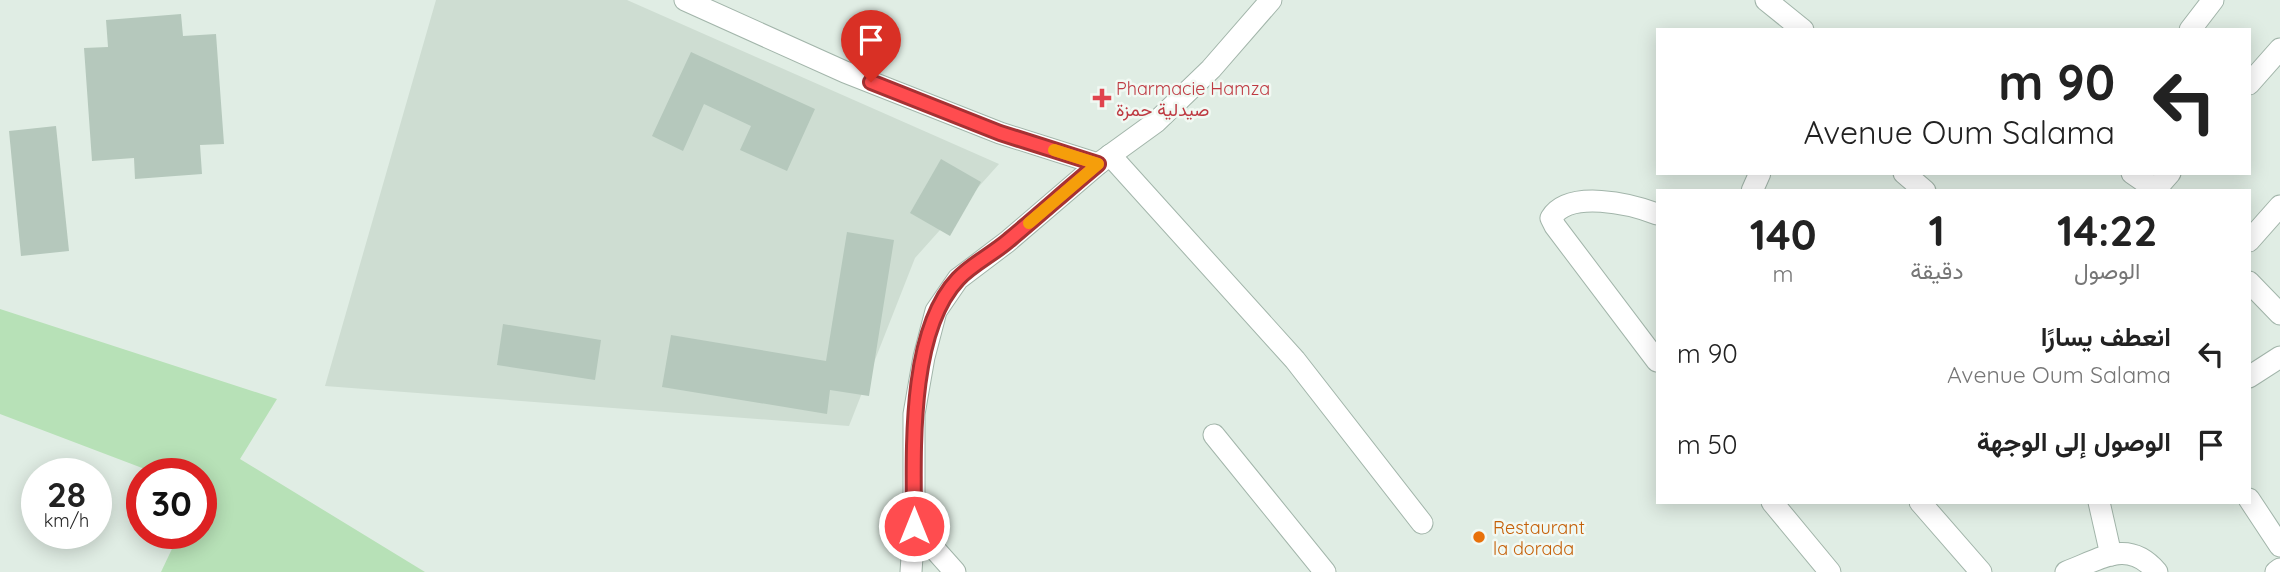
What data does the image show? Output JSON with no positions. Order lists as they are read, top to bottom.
{
  "places": {
    "health": ["Pharmacie Hamza صيدلية حمزة"],
    "other": ["Restaurant la dorada"]
  },
  "page": {
    "turn": ["90 m", "Avenue Oum Salama"],
    "eta": [
      "14:22",
      "الوصول",
      "1",
      "دقيقة",
      "140",
      "m"
    ],
    "list": [
      {
        "name": "انعطف يسارًا",
        "note": "Avenue Oum Salama",
        "value": "90 m"
      },
      {
        "name": "الوصول إلى الوجهة",
        "value": "50 m"
      }
    ],
    "speed": "28 km/h",
    "limit": "30"
  }
}
